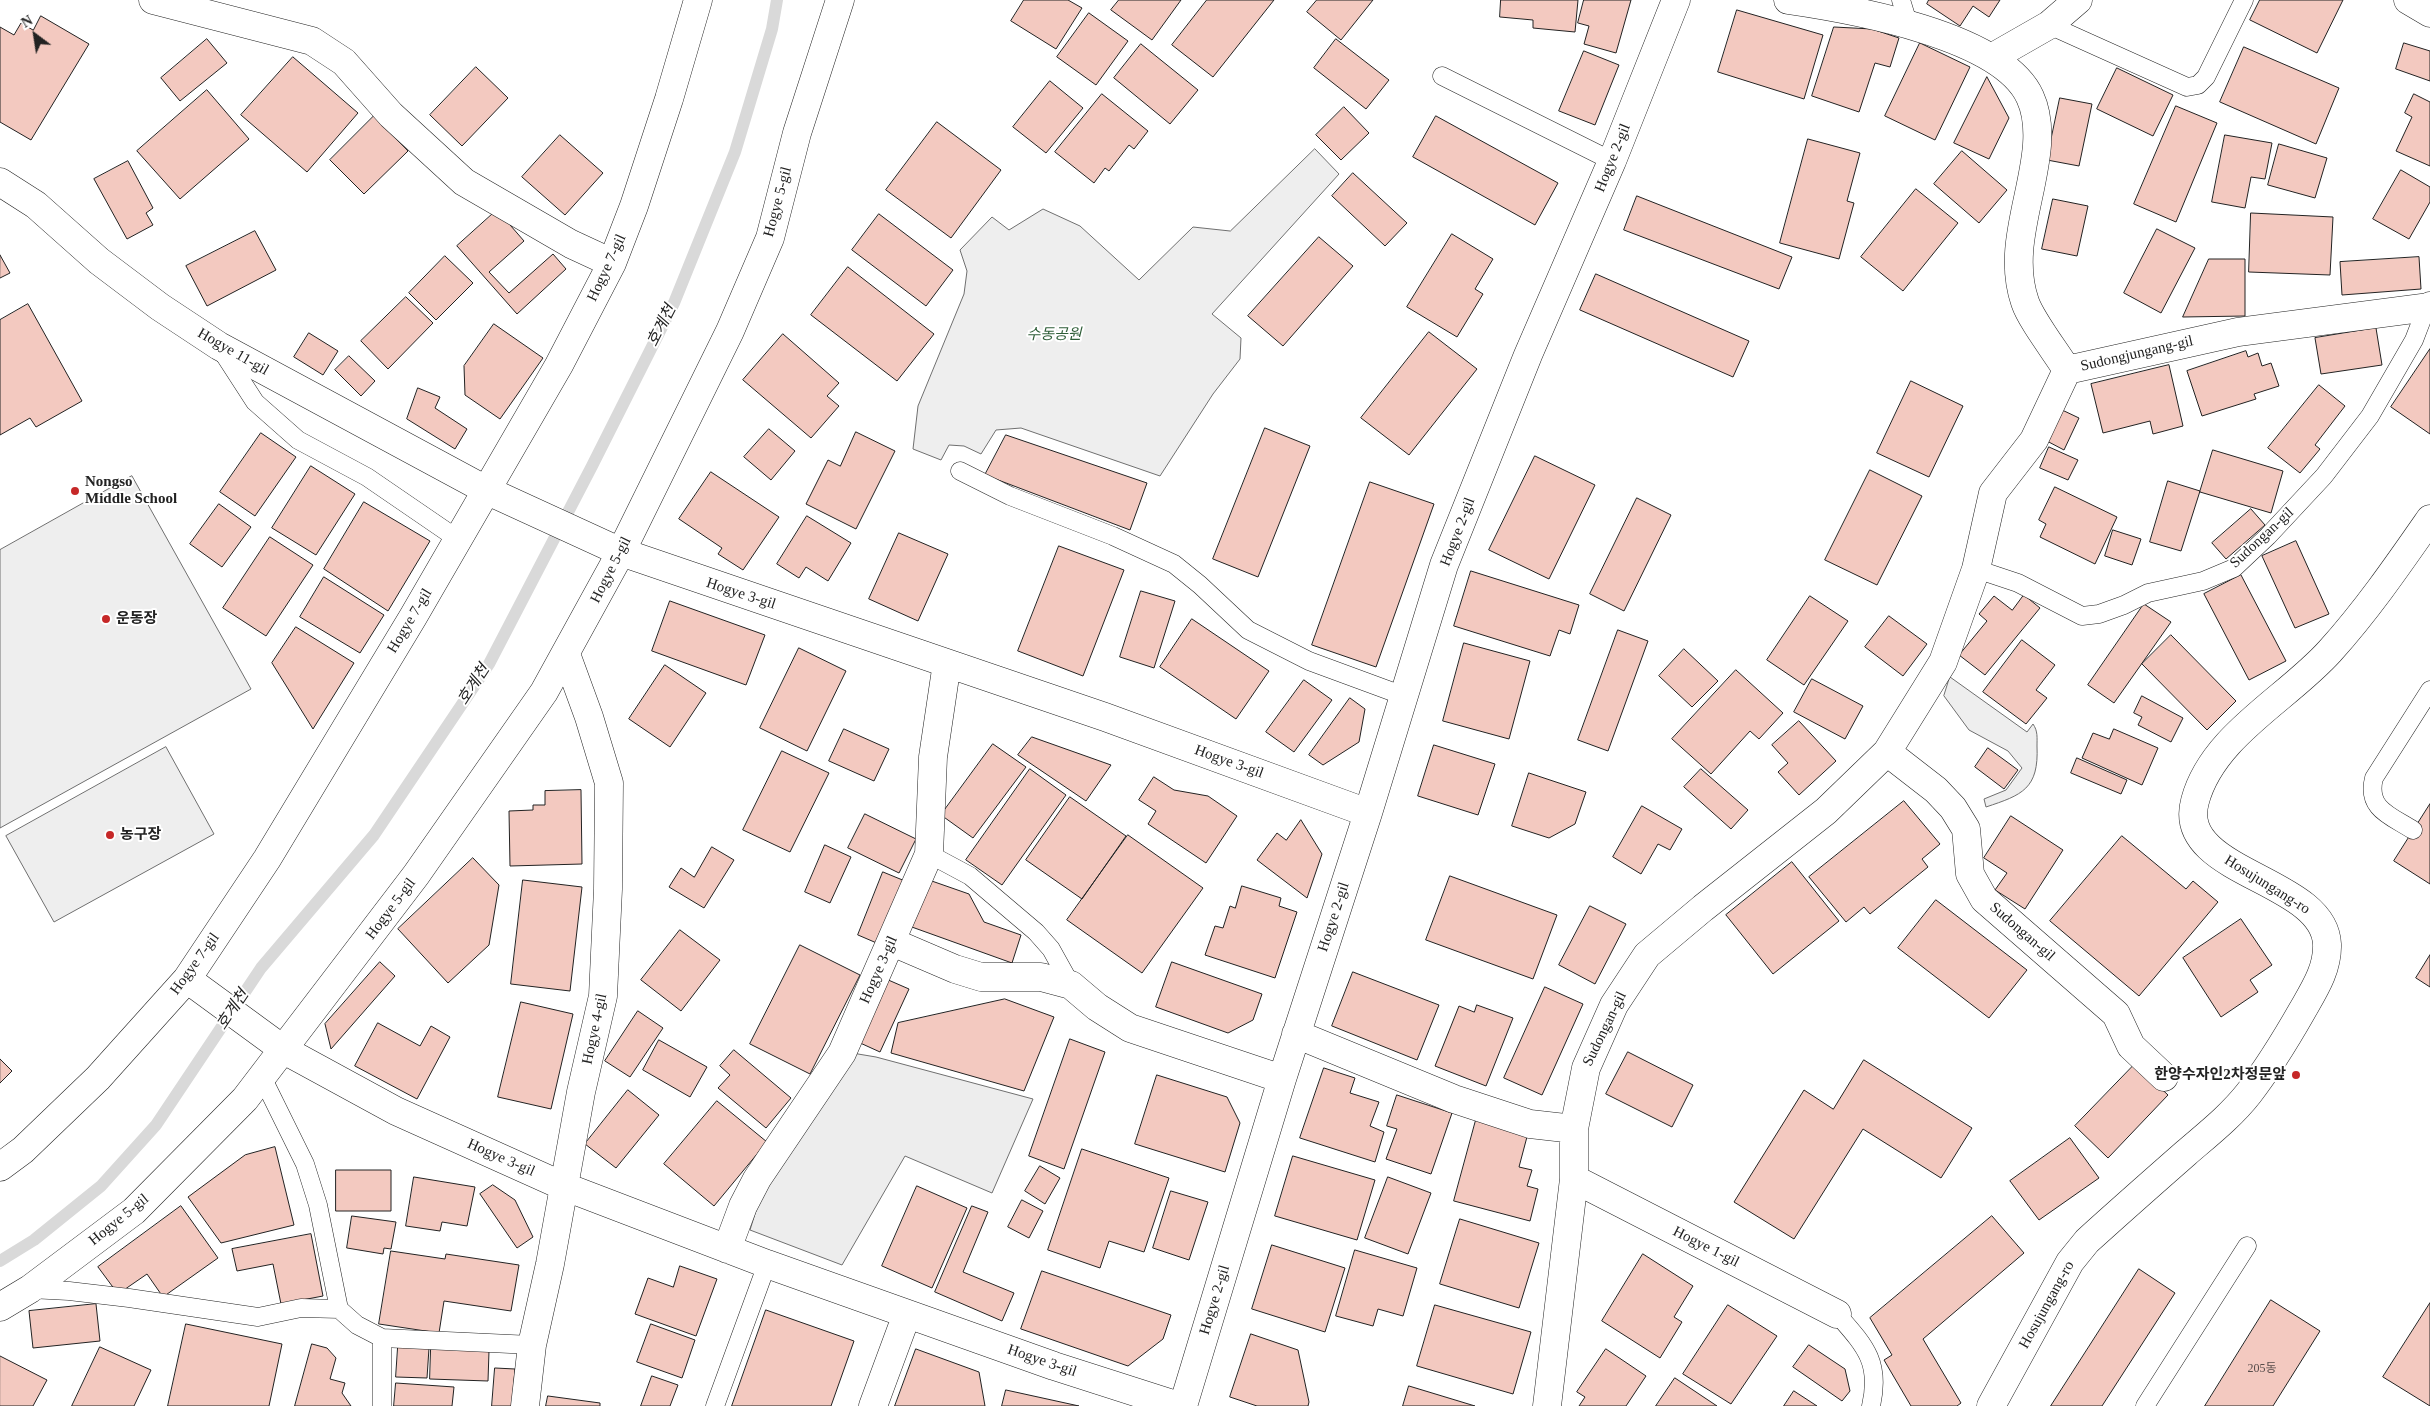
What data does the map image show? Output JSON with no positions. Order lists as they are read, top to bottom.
{
  "streets": {
    "street": [
      "Hogye 2-gil",
      "Hogye 5-gil",
      "Hogye 7-gil",
      "Hogye 11-gil",
      "Sudongjungang-gil",
      "Sudongan-gil",
      "Hogye 3-gil",
      "Hosujungang-ro",
      "Hogye 4-gil",
      "Hogye 1-gil"
    ]
  },
  "crossings": [
    ["Hogye 2-gil", "Hogye 3-gil"],
    ["Hogye 5-gil", "Hogye 3-gil"],
    ["Hogye 5-gil", "Hogye 4-gil"],
    ["Hogye 7-gil", "Hogye 11-gil"],
    ["Hogye 7-gil", "Hogye 3-gil"],
    ["Hogye 11-gil", "Hogye 3-gil"],
    ["Sudongjungang-gil", "Sudongan-gil"],
    ["Hogye 3-gil", "Hogye 4-gil"]
  ],
  "water": ["호계천"],
  "parks": ["수동공원"],
  "places": [
    "Nongso Middle School",
    "운동장",
    "농구장",
    "한양수자인2차정문앞"
  ],
  "house_numbers": ["205동"],
  "north": "top left"
}
